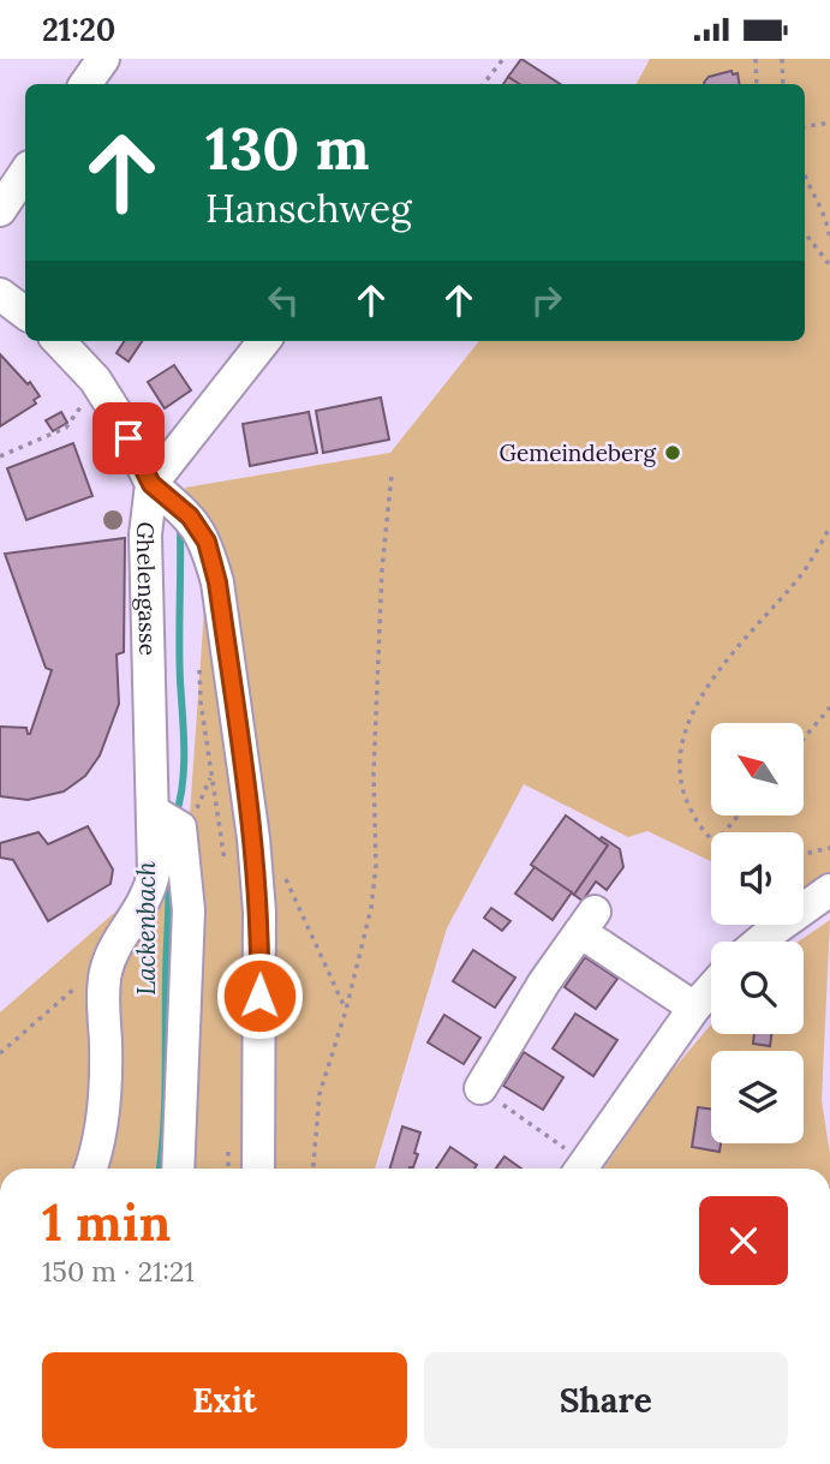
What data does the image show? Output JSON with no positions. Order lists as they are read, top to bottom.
{
  "streets": {
    "street": ["Ghelengasse"]
  },
  "water": ["Lackenbach"],
  "places": ["Gemeindeberg"],
  "north": "top left",
  "page": {
    "status": "21:20",
    "turn": ["130 m", "Hanschweg"],
    "heading": ["1 min", "150 m · 21:21"],
    "buttons": ["Exit", "Share"]
  }
}
